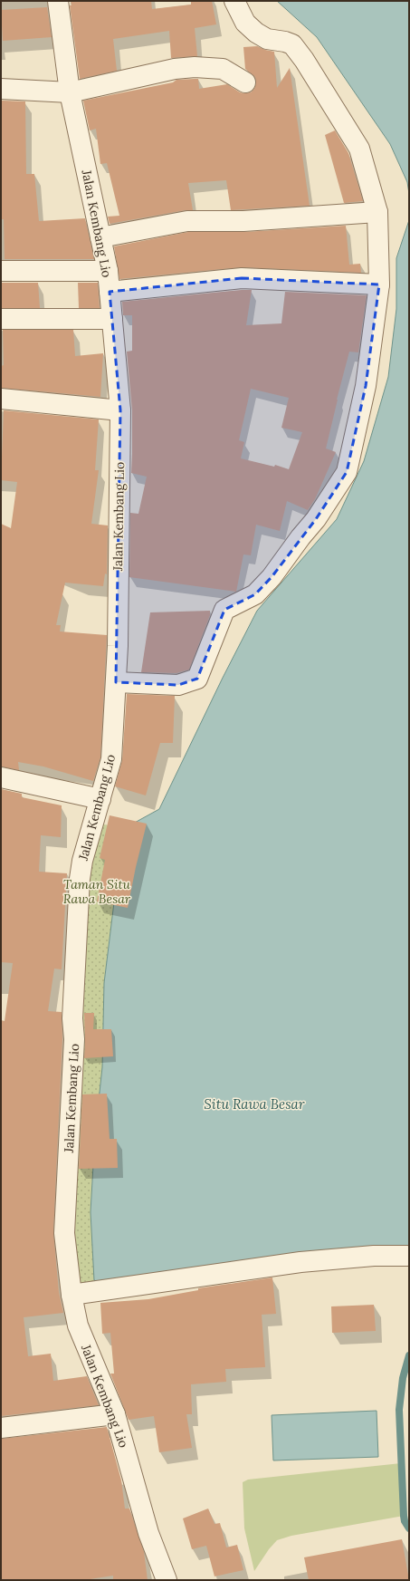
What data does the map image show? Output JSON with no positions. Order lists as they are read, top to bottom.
{
  "streets": {
    "street": ["Jalan Kembang Lio"]
  },
  "water": ["Situ Rawa Besar"],
  "parks": ["Taman Situ Rawa Besar"]
}
